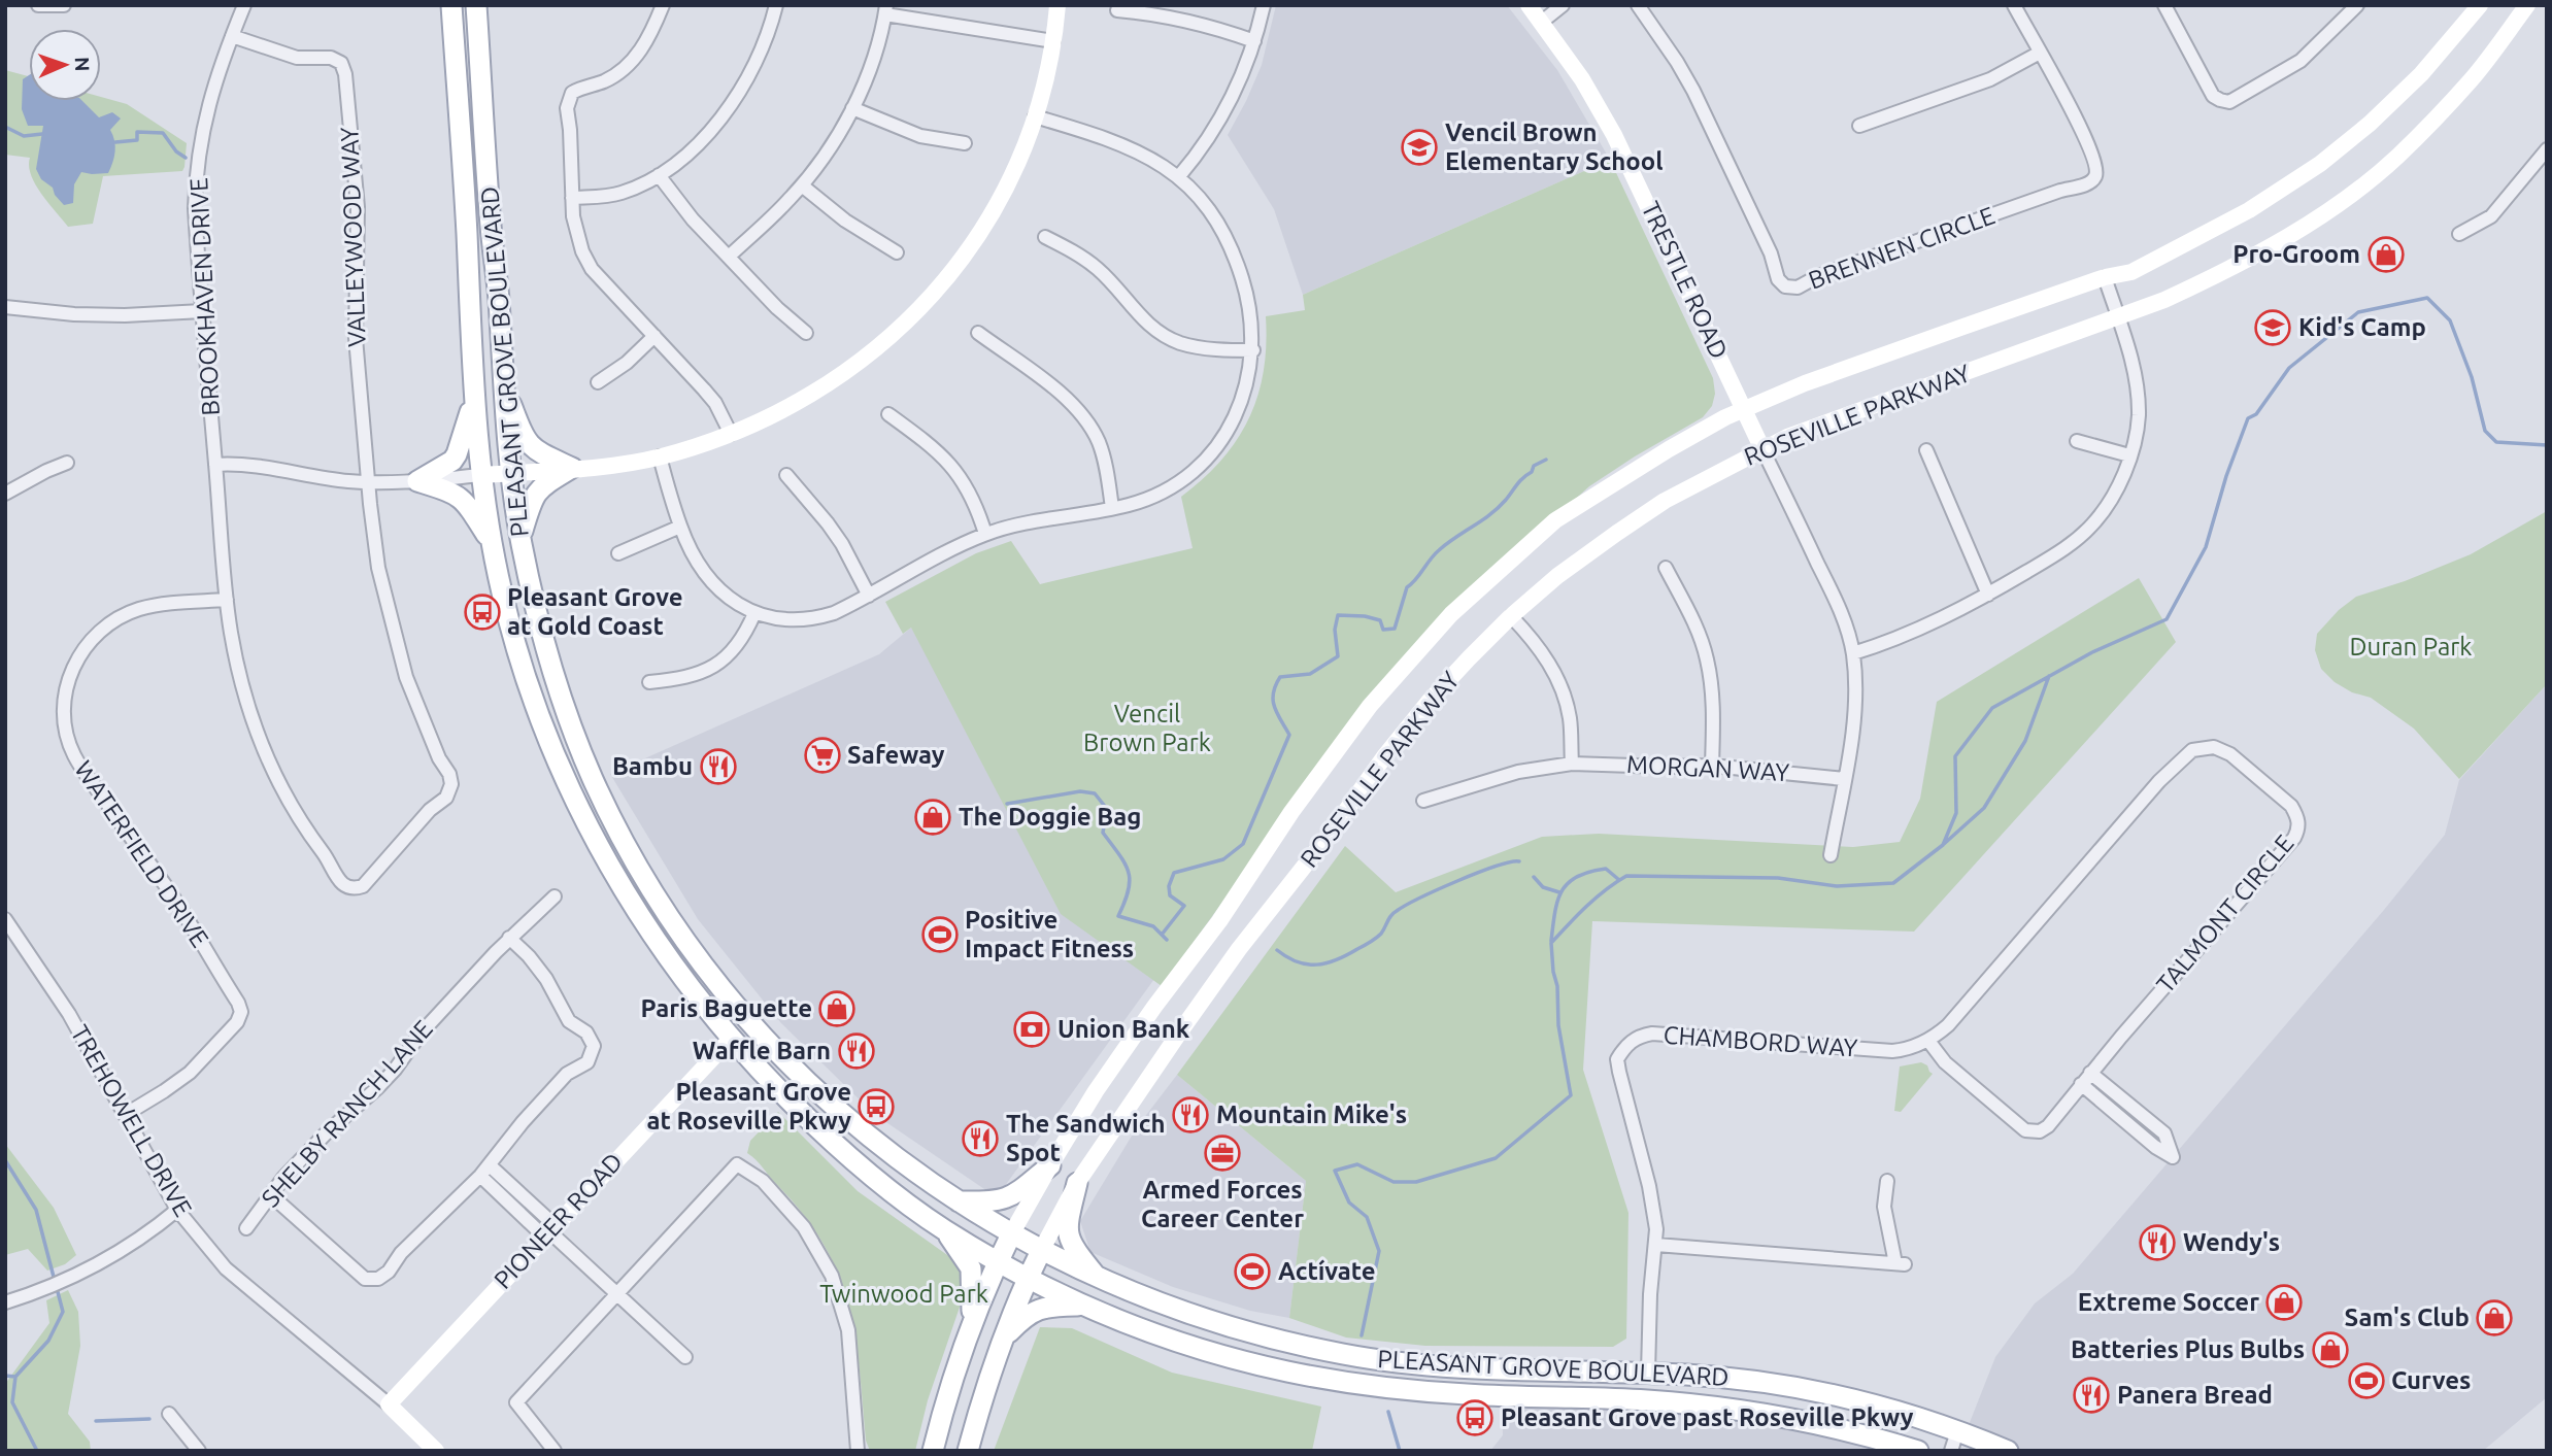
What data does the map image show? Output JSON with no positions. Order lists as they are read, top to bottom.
{
  "streets": {
    "main road": [
      "TRESTLE ROAD",
      "PLEASANT GROVE BOULEVARD",
      "ROSEVILLE PARKWAY",
      "TREHOWELL DRIVE",
      "PIONEER ROAD"
    ],
    "street": [
      "VALLEYWOOD WAY",
      "BRENNEN CIRCLE",
      "BROOKHAVEN DRIVE",
      "MORGAN WAY",
      "WATERFIELD DRIVE",
      "TALMONT CIRCLE",
      "CHAMBORD WAY",
      "SHELBY RANCH LANE"
    ]
  },
  "crossings": [
    ["VALLEYWOOD WAY", "BROOKHAVEN DRIVE"],
    ["TRESTLE ROAD", "ROSEVILLE PARKWAY"],
    ["BROOKHAVEN DRIVE", "WATERFIELD DRIVE"],
    ["PLEASANT GROVE BOULEVARD", "ROSEVILLE PARKWAY"],
    ["PLEASANT GROVE BOULEVARD", "CHAMBORD WAY"],
    ["PLEASANT GROVE BOULEVARD", "PIONEER ROAD"],
    ["WATERFIELD DRIVE", "TREHOWELL DRIVE"],
    ["TALMONT CIRCLE", "CHAMBORD WAY"],
    ["TREHOWELL DRIVE", "PIONEER ROAD"]
  ],
  "parks": ["Duran Park", "Vencil Brown Park", "Twinwood Park"],
  "places": {
    "school or university": ["Vencil Brown Elementary School", "Kid's Camp"],
    "shop": [
      "Pro-Groom",
      "The Doggie Bag",
      "Paris Baguette",
      "Extreme Soccer",
      "Sam's Club",
      "Batteries Plus Bulbs"
    ],
    "bus stop": ["Pleasant Grove at Gold Coast", "Pleasant Grove at Roseville Pkwy", "Pleasant Grove past Roseville Pkwy"],
    "supermarket": ["Safeway"],
    "restaurant": [
      "Bambu",
      "Waffle Barn",
      "Mountain Mike's",
      "The Sandwich Spot",
      "Wendy's",
      "Panera Bread"
    ],
    "sports": ["Positive Impact Fitness", "Actívate", "Curves"],
    "bank": ["Union Bank"],
    "office": ["Armed Forces Career Center"]
  },
  "north": "right"
}
